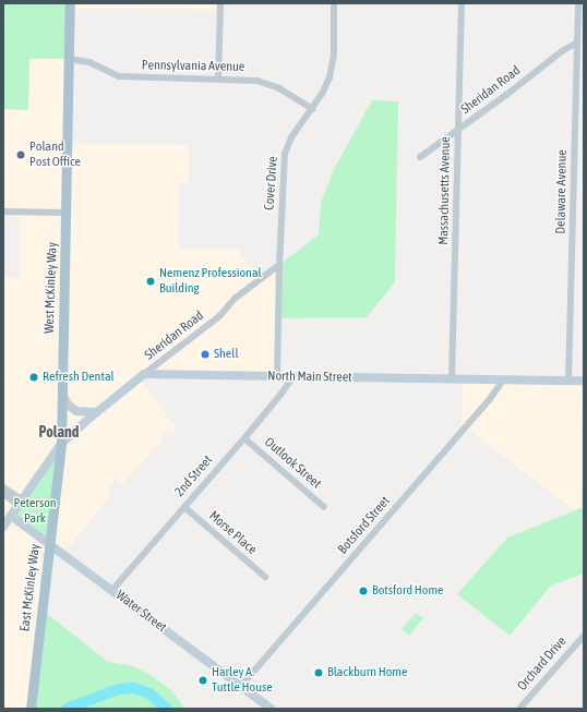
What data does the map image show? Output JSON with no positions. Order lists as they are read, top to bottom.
{
  "streets": {
    "main road": [
      "West McKinley Way",
      "North Main Street",
      "East McKinley Way",
      "Water Street"
    ],
    "street": [
      "Pennsylvania Avenue",
      "Sheridan Road",
      "Cover Drive",
      "Massachusetts Avenue",
      "Delaware Avenue",
      "Outlook Street",
      "2nd Street",
      "Botsford Street",
      "Morse Place",
      "Orchard Drive"
    ]
  },
  "crossings": [
    ["Pennsylvania Avenue", "Cover Drive"],
    ["Pennsylvania Avenue", "West McKinley Way"],
    ["Sheridan Road", "Cover Drive"],
    ["Sheridan Road", "Massachusetts Avenue"],
    ["Sheridan Road", "Delaware Avenue"],
    ["Sheridan Road", "North Main Street"],
    ["Cover Drive", "North Main Street"],
    ["Massachusetts Avenue", "North Main Street"],
    ["Delaware Avenue", "North Main Street"],
    ["West McKinley Way", "East McKinley Way"],
    ["North Main Street", "2nd Street"],
    ["North Main Street", "Botsford Street"],
    ["Outlook Street", "2nd Street"],
    ["2nd Street", "Morse Place"],
    ["2nd Street", "Water Street"],
    ["Botsford Street", "Water Street"],
    ["East McKinley Way", "Water Street"]
  ],
  "districts": ["Poland"],
  "parks": ["Peterson Park"],
  "places": [
    "Poland Post Office",
    "Nemenz Professional Building",
    "Shell",
    "Refresh Dental",
    "Botsford Home",
    "Blackburn Home",
    "Harley A. Tuttle House"
  ]
}
